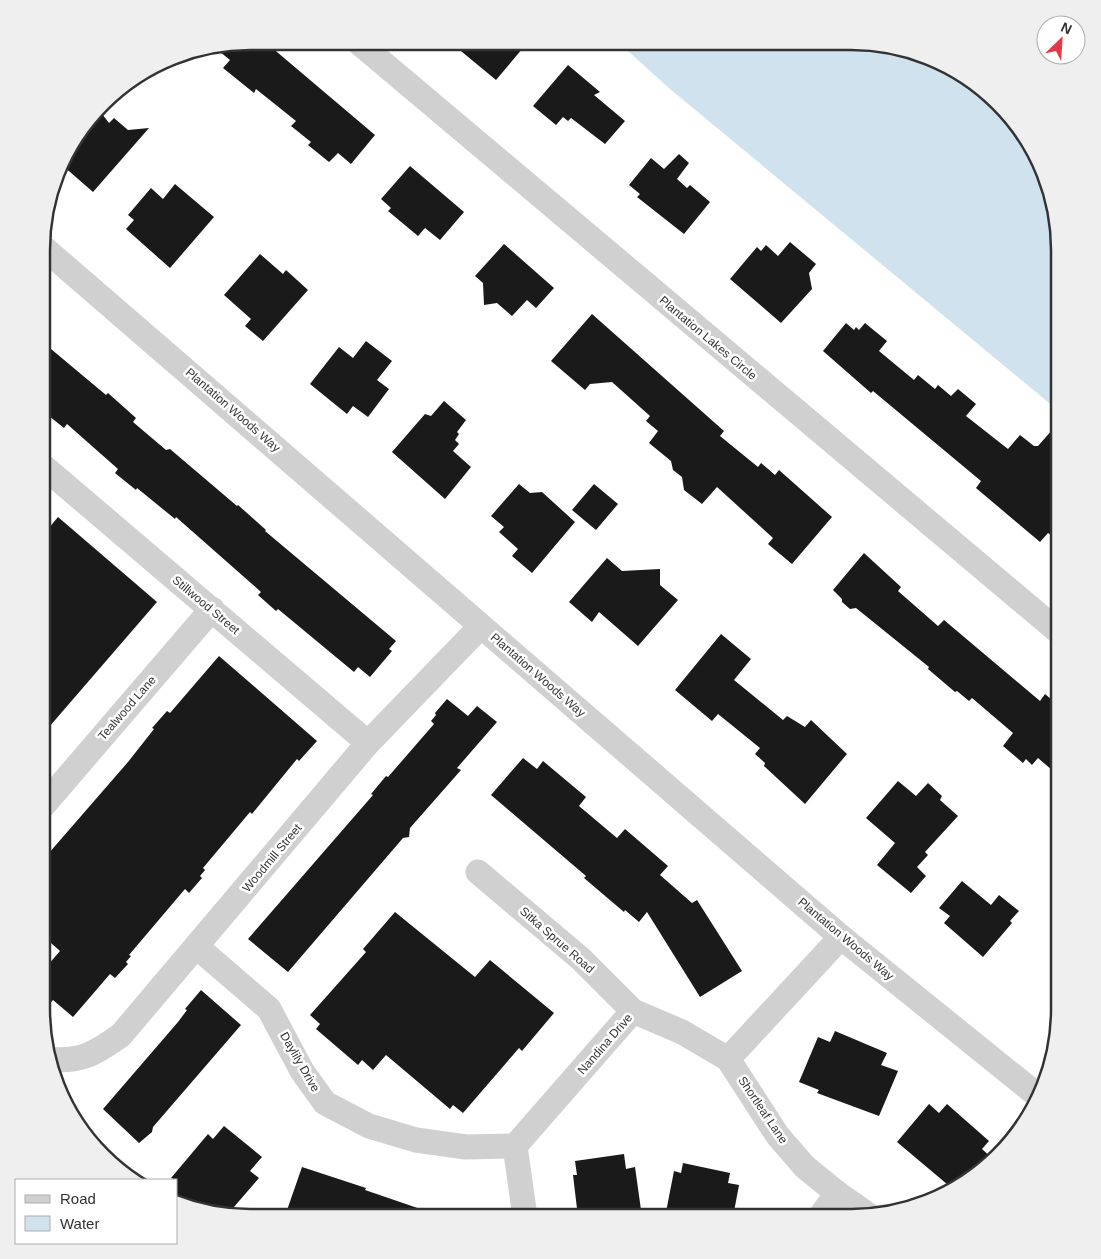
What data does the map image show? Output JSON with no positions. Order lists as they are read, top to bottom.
{
  "streets": {
    "street": [
      "Plantation Lakes Circle",
      "Plantation Woods Way",
      "Stillwood Street",
      "Tealwood Lane",
      "Woodmill Street",
      "Sitka Sprue Road",
      "Nandina Drive",
      "Daylily Drive",
      "Shortleaf Lane"
    ]
  },
  "crossings": [
    ["Plantation Woods Way", "Woodmill Street"],
    ["Stillwood Street", "Tealwood Lane"],
    ["Stillwood Street", "Woodmill Street"],
    ["Woodmill Street", "Daylily Drive"],
    ["Sitka Sprue Road", "Nandina Drive"],
    ["Nandina Drive", "Daylily Drive"],
    ["Nandina Drive", "Shortleaf Lane"]
  ],
  "legend": ["Road", "Water"],
  "north": "top right"
}
